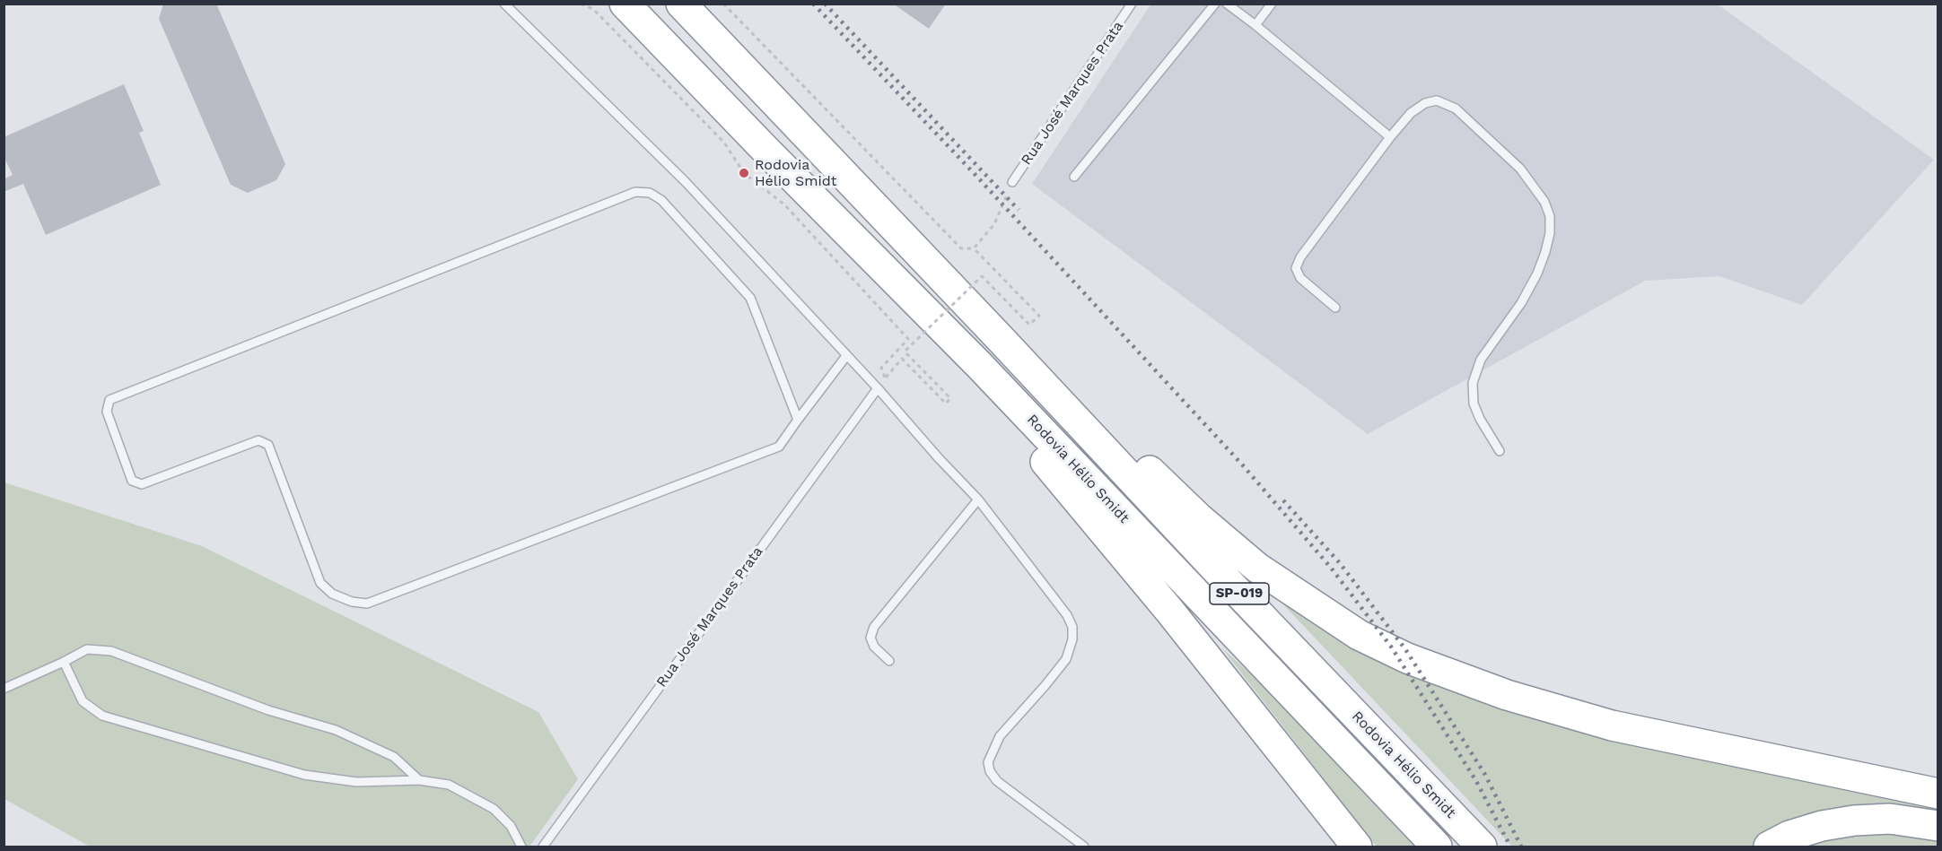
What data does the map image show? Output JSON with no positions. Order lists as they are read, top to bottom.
{
  "streets": {
    "highway": ["Rodovia Hélio Smidt", "SP-019"],
    "lane": ["Rua José Marques Prata"]
  },
  "places": ["Rodovia Hélio Smidt"]
}
